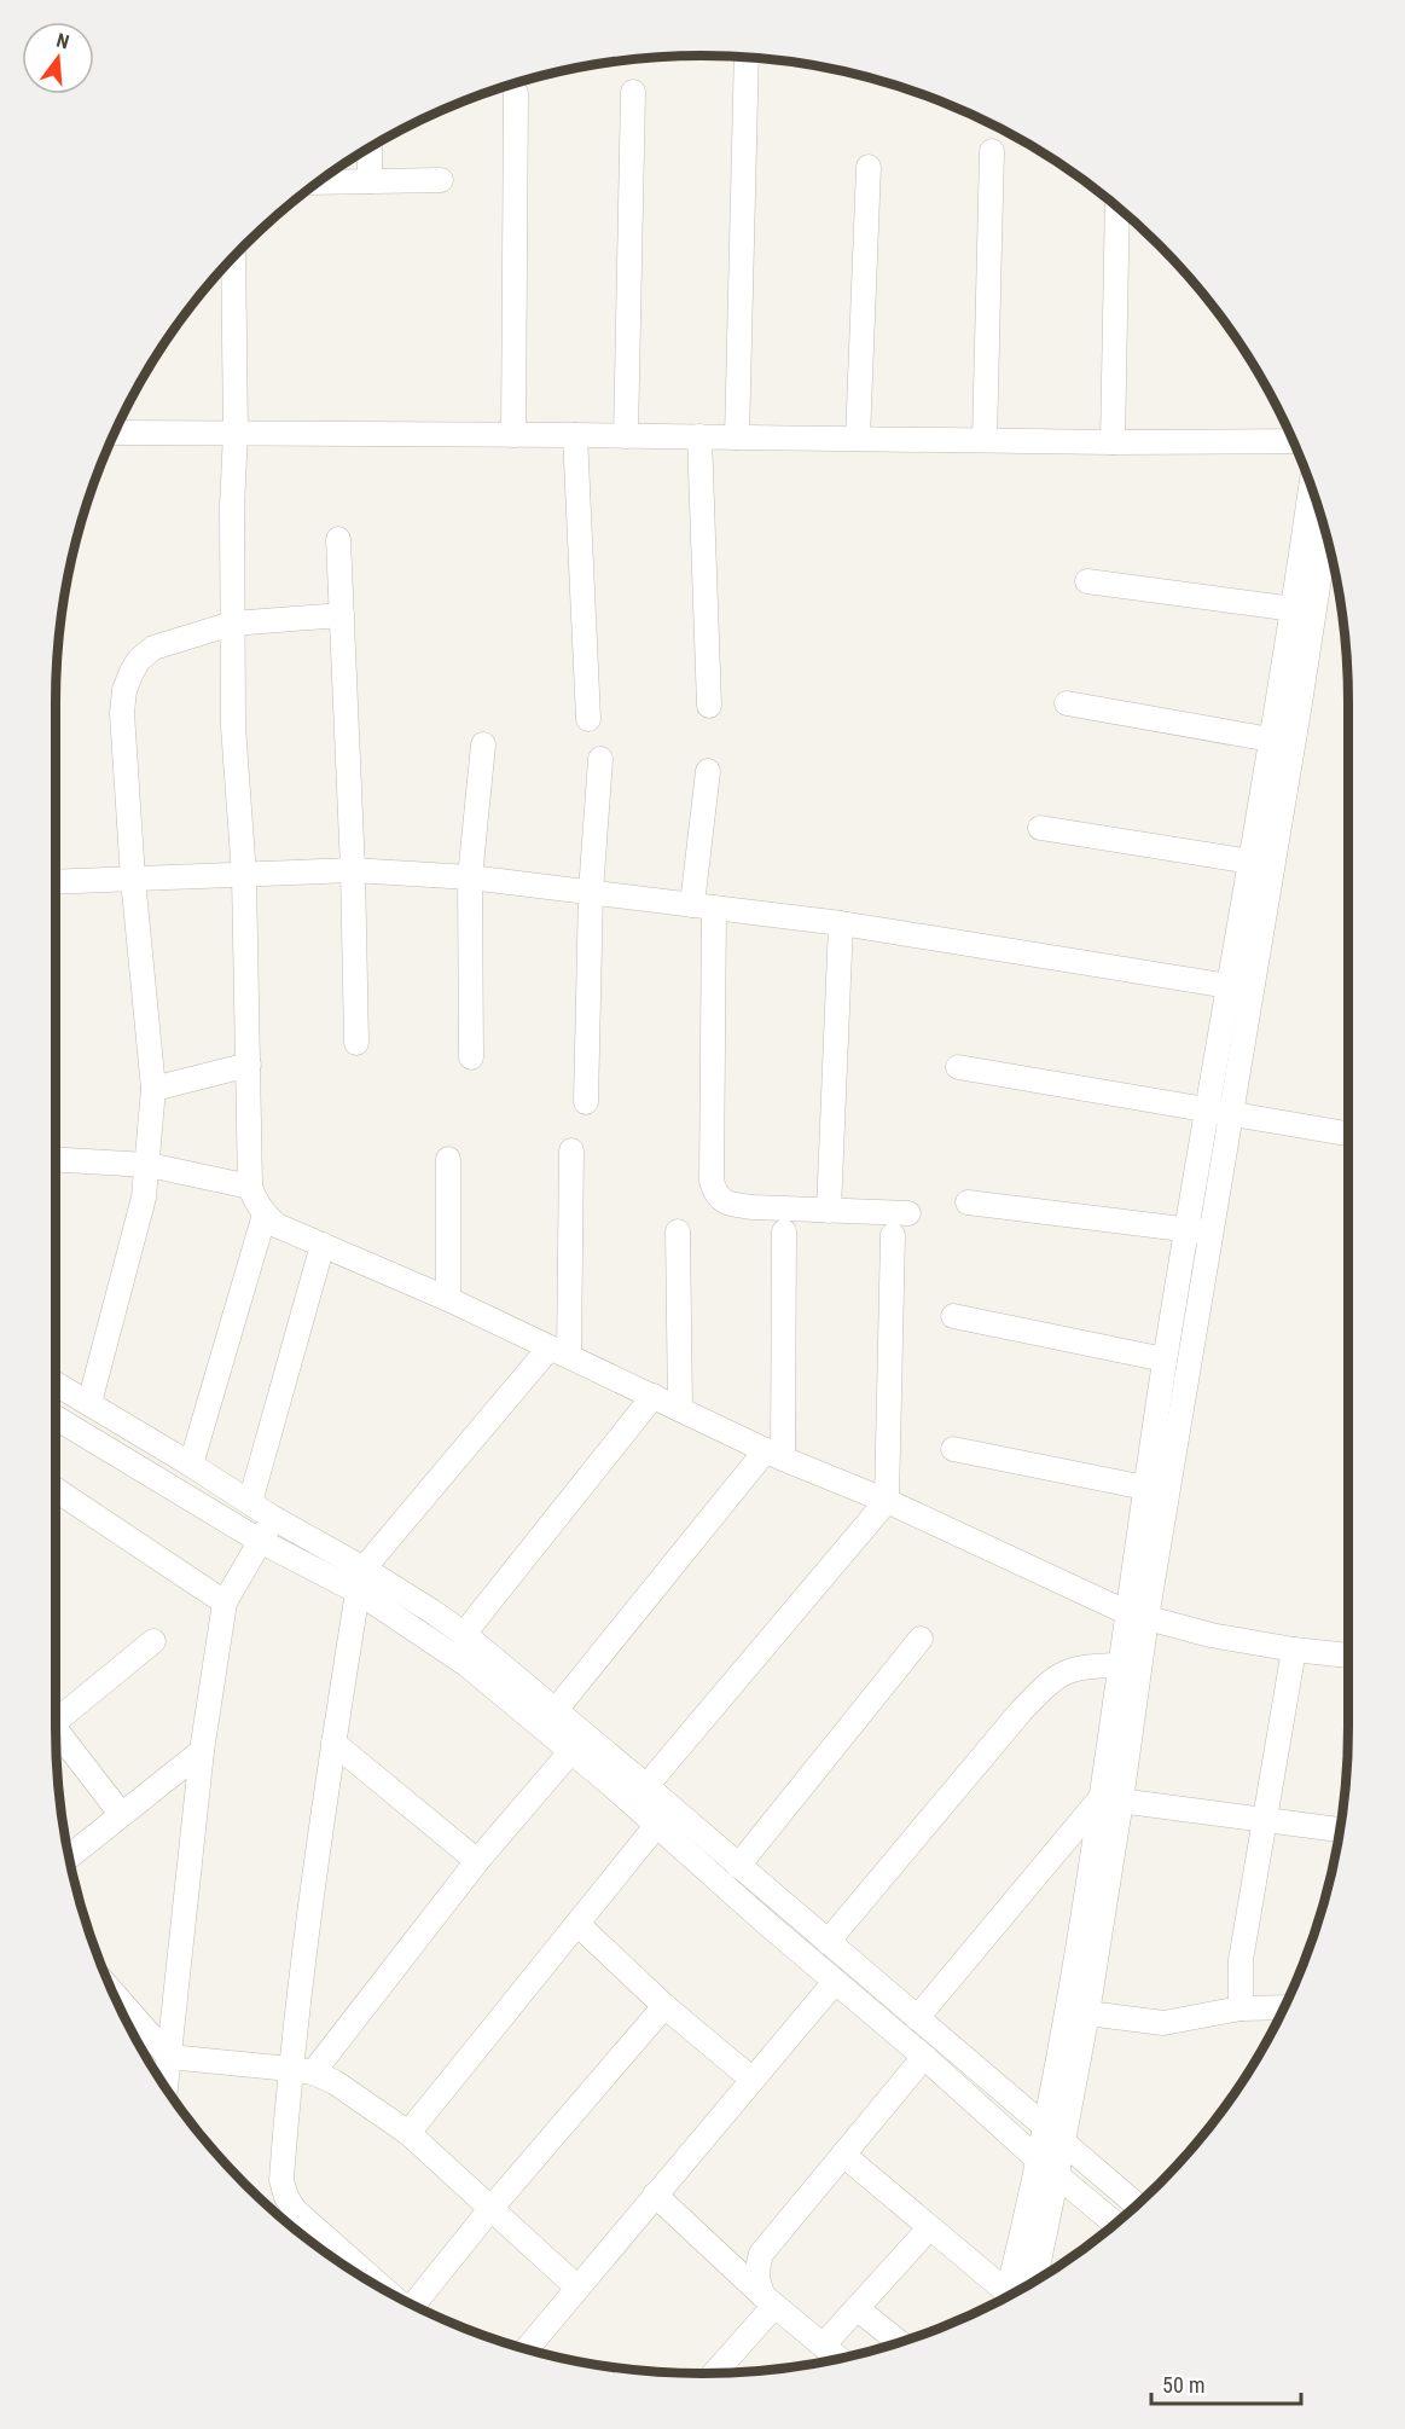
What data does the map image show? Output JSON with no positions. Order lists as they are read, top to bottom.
{
  "scale_bar": "50 m",
  "north": "top"
}
